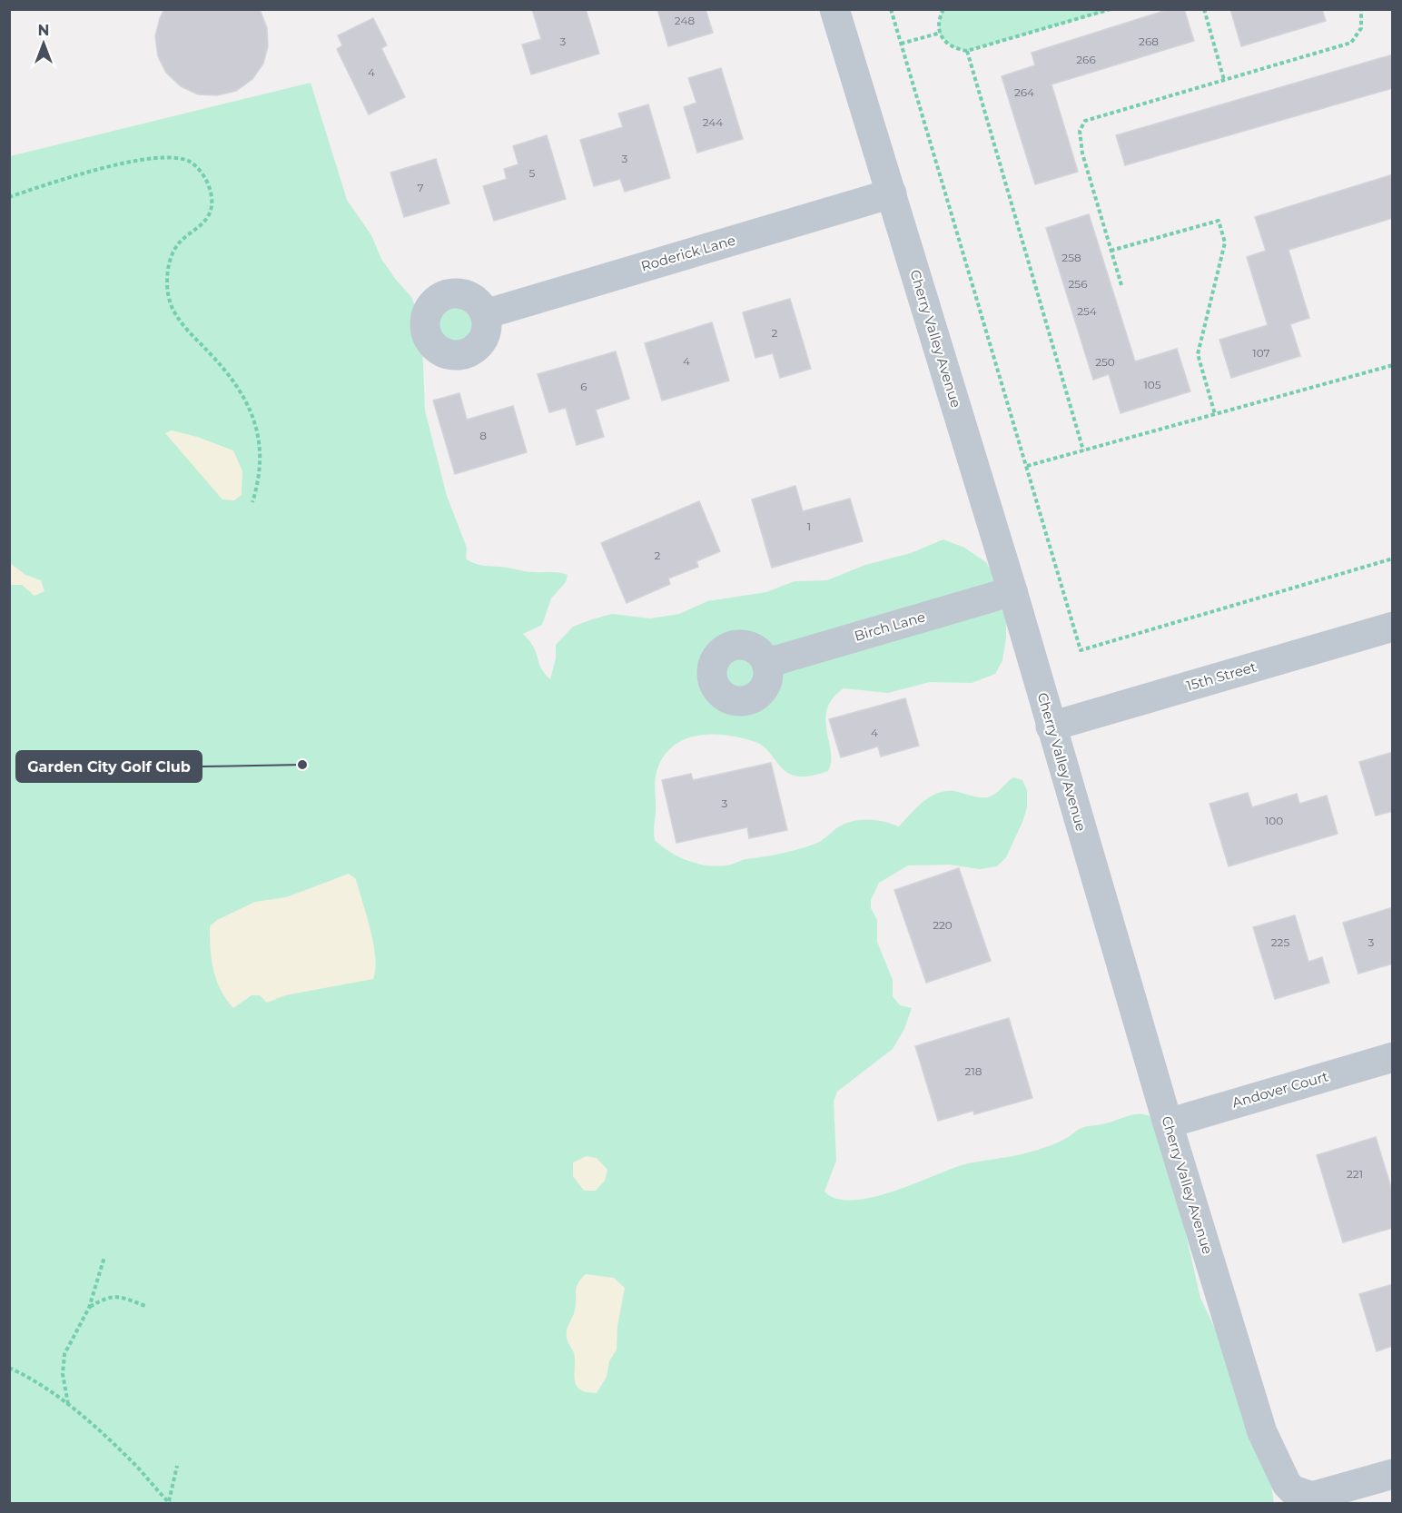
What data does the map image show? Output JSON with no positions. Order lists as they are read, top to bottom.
{
  "streets": {
    "street": [
      "Roderick Lane",
      "Cherry Valley Avenue",
      "Birch Lane",
      "15th Street",
      "Andover Court"
    ]
  },
  "crossings": [
    ["Roderick Lane", "Cherry Valley Avenue"],
    ["Cherry Valley Avenue", "Birch Lane"],
    ["Cherry Valley Avenue", "15th Street"],
    ["Cherry Valley Avenue", "Andover Court"]
  ],
  "places": ["Garden City Golf Club"],
  "house_numbers": [
    "248",
    "3",
    "268",
    "266",
    "4",
    "264",
    "244",
    "3",
    "5",
    "7",
    "258",
    "256",
    "254",
    "2",
    "107",
    "4",
    "250",
    "105",
    "6",
    "8",
    "1",
    "2",
    "4",
    "3",
    "100",
    "220",
    "225",
    "3",
    "218",
    "221"
  ],
  "north": "top"
}
